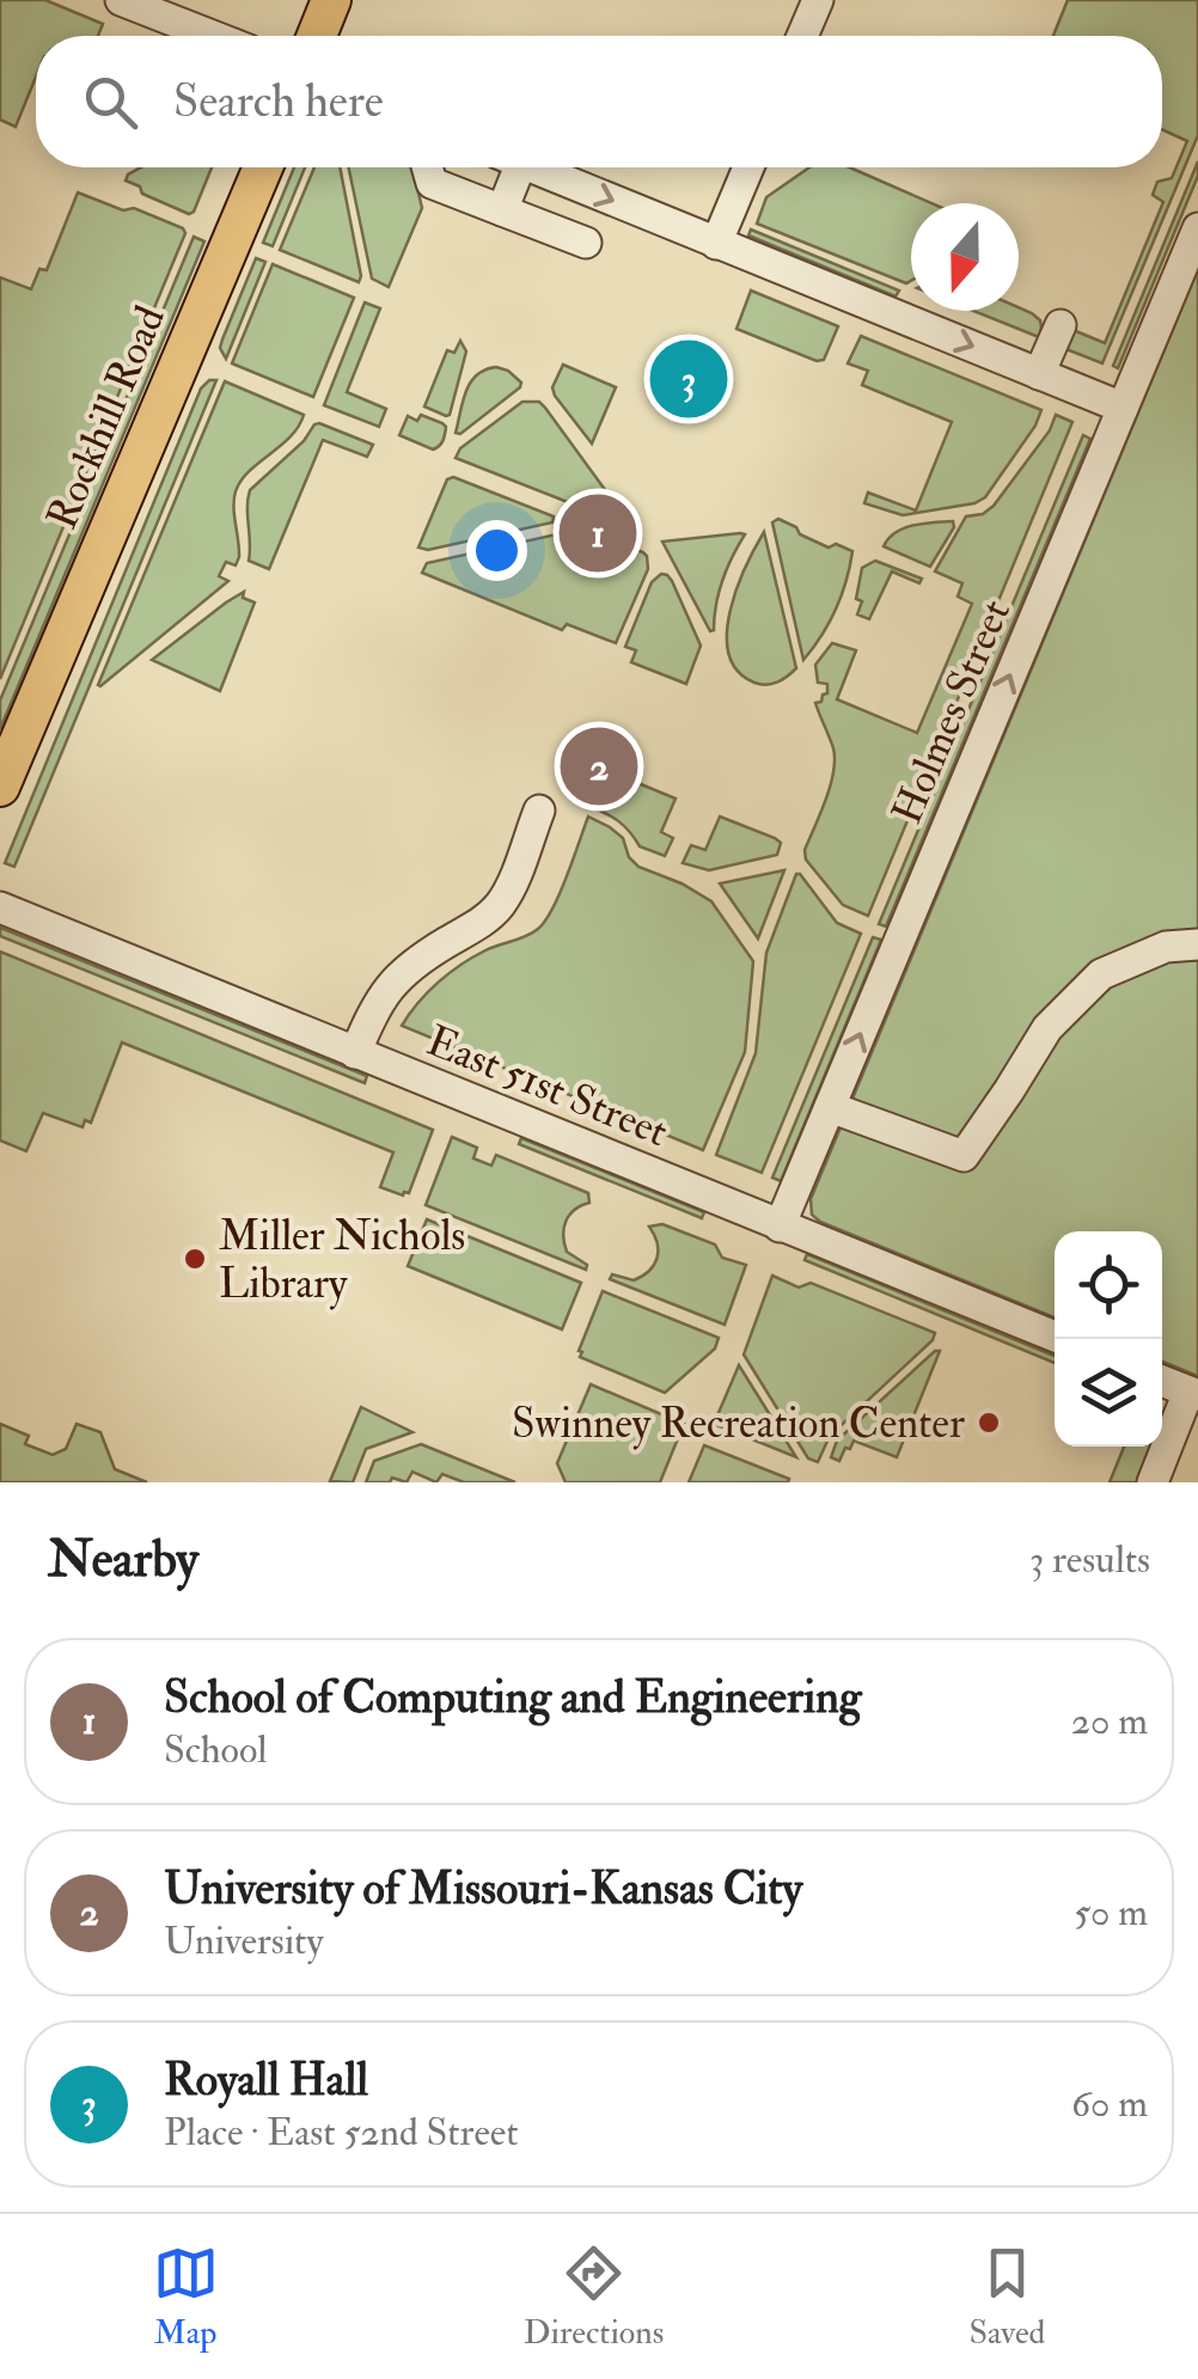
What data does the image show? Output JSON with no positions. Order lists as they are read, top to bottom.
{
  "streets": {
    "main road": ["Rockhill Road"],
    "street": ["Holmes Street", "East 51st Street"]
  },
  "crossings": [
    ["Holmes Street", "East 51st Street"]
  ],
  "one_way": ["Holmes Street"],
  "places": ["Miller Nichols Library", "Swinney Recreation Center"],
  "north": "bottom",
  "page": {
    "search": "Search here",
    "pins": ["3", "1", "2"],
    "heading": ["Nearby", "3 results"],
    "list": [
      {
        "mark": "1",
        "name": "School of Computing and Engineering",
        "note": "School",
        "value": "20 m"
      },
      {
        "mark": "2",
        "name": "University of Missouri-Kansas City",
        "note": "University",
        "value": "50 m"
      },
      {
        "mark": "3",
        "name": "Royall Hall",
        "note": "Place · East 52nd Street",
        "value": "60 m"
      }
    ],
    "nav": ["Map", "Directions", "Saved"]
  }
}
